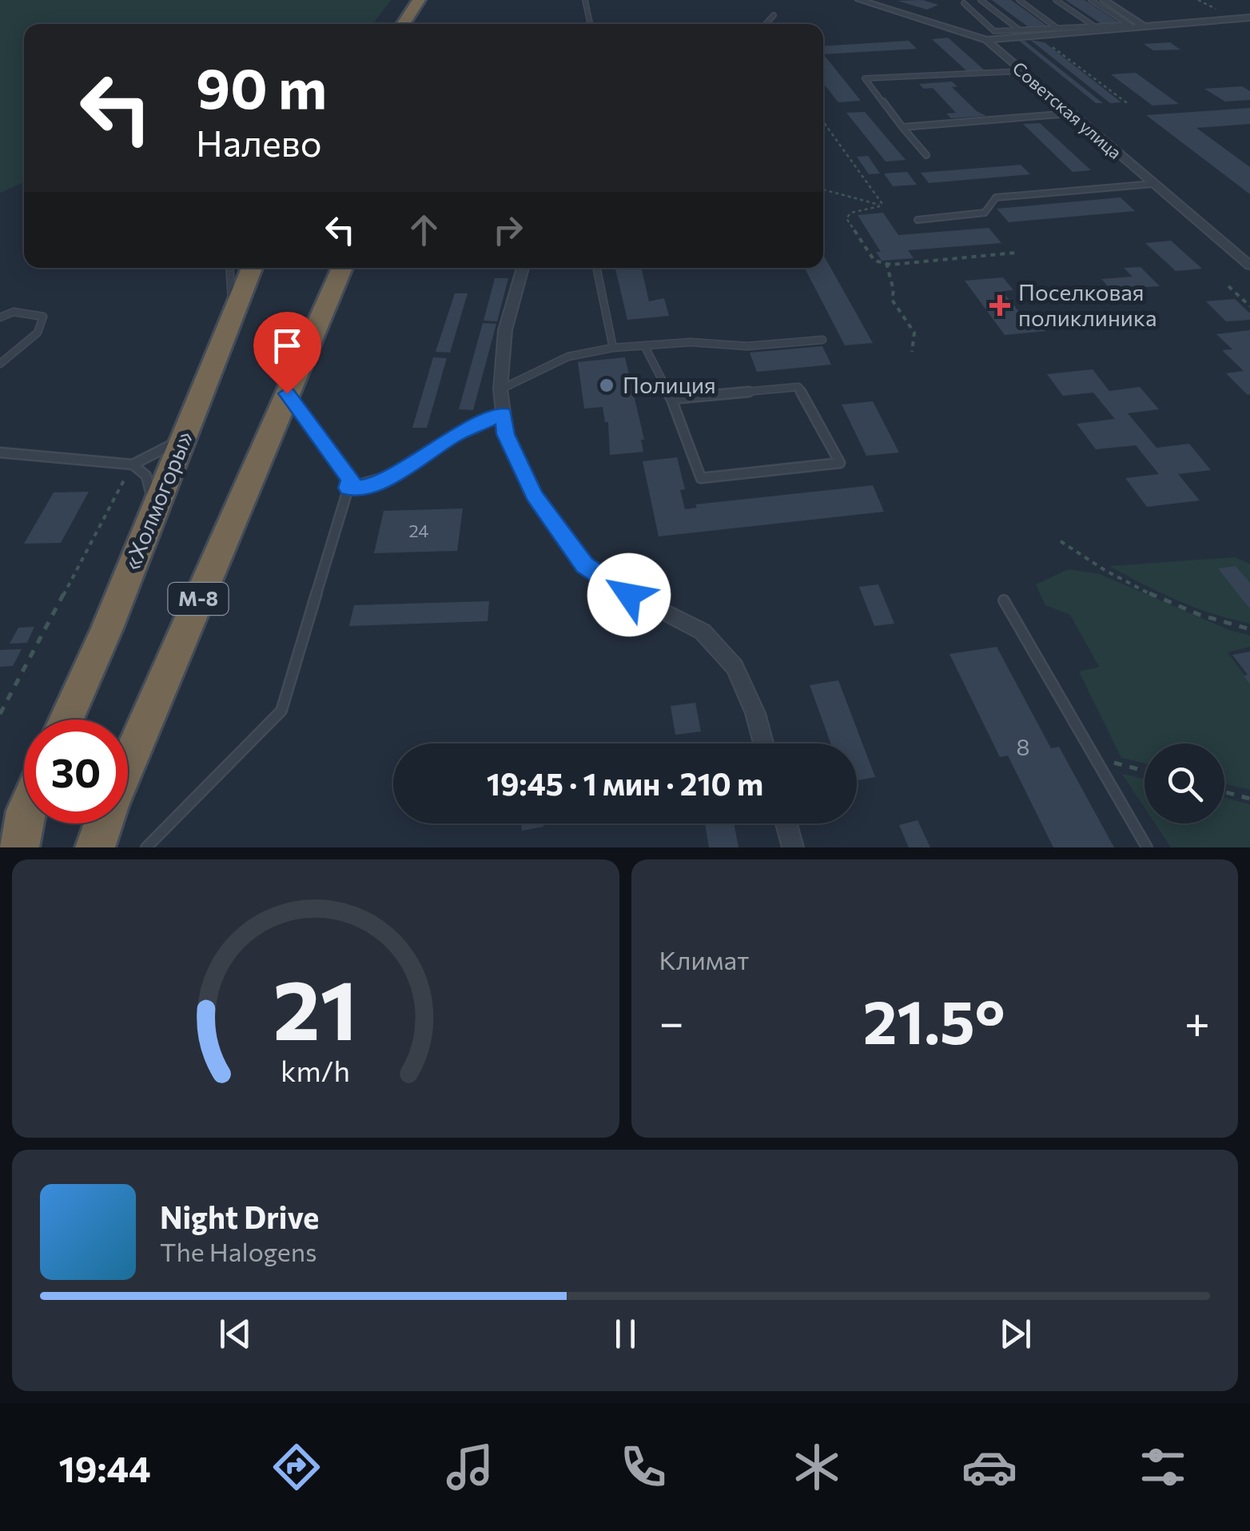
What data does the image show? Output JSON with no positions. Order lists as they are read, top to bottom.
{
  "streets": {
    "highway": ["«Холмогоры»", "М-8"],
    "street": ["Советская улица"]
  },
  "places": {
    "health": ["Поселковая поликлиника"],
    "other": ["Полиция"]
  },
  "house_numbers": ["24", "8"],
  "page": {
    "turn": ["90 m", "Налево"],
    "limit": "30",
    "trip": "19:45 · 1 мин · 210 m",
    "tile": "Климат",
    "heat": ["−", "21.5°", "+"],
    "song": ["Night Drive", "The Halogens"],
    "tabs": "19:44",
    "gauge": ["21", "km/h"]
  }
}
